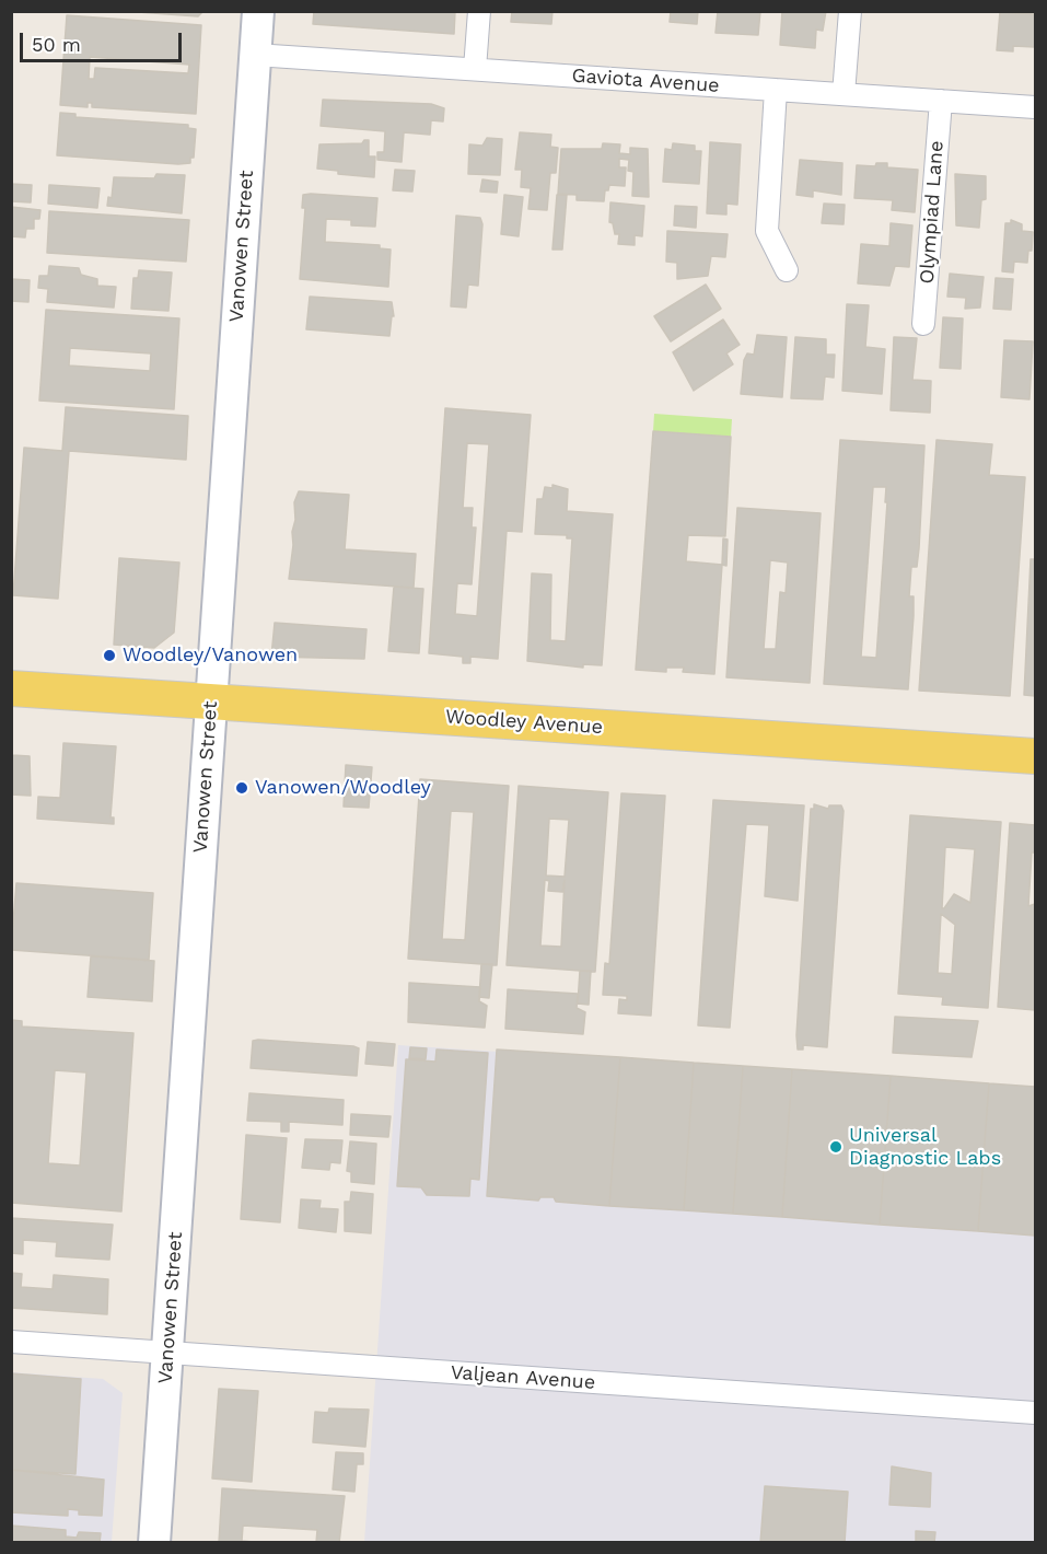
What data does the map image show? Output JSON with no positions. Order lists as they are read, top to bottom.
{
  "streets": {
    "main road": ["Vanowen Street", "Woodley Avenue"],
    "street": ["Gaviota Avenue", "Olympiad Lane", "Valjean Avenue"]
  },
  "crossings": [
    ["Gaviota Avenue", "Olympiad Lane"],
    ["Gaviota Avenue", "Vanowen Street"],
    ["Vanowen Street", "Woodley Avenue"],
    ["Vanowen Street", "Valjean Avenue"]
  ],
  "places": ["Woodley/Vanowen", "Vanowen/Woodley", "Universal Diagnostic Labs"],
  "scale_bar": "50 m"
}
